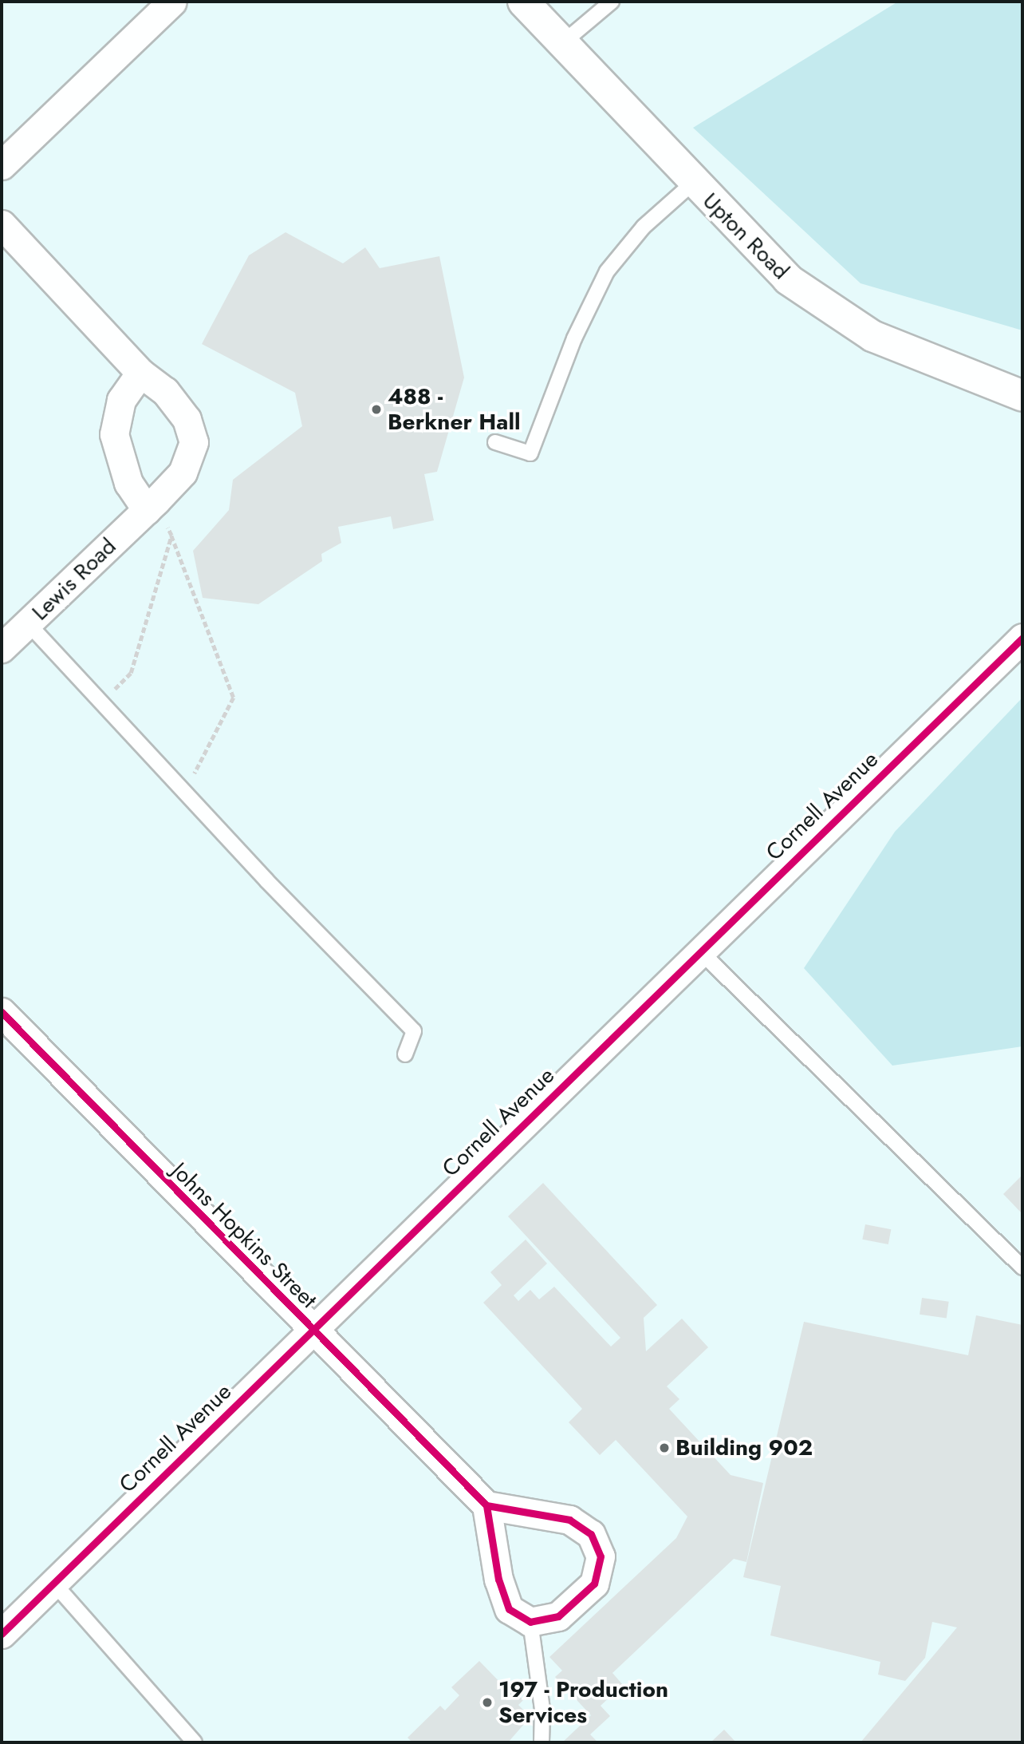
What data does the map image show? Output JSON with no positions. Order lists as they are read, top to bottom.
{
  "streets": {
    "street": [
      "Upton Road",
      "Lewis Road",
      "Cornell Avenue",
      "Johns Hopkins Street"
    ]
  },
  "crossings": [
    ["Cornell Avenue", "Johns Hopkins Street"]
  ],
  "places": ["488 - Berkner Hall", "Building 902", "197 - Production Services"]
}
